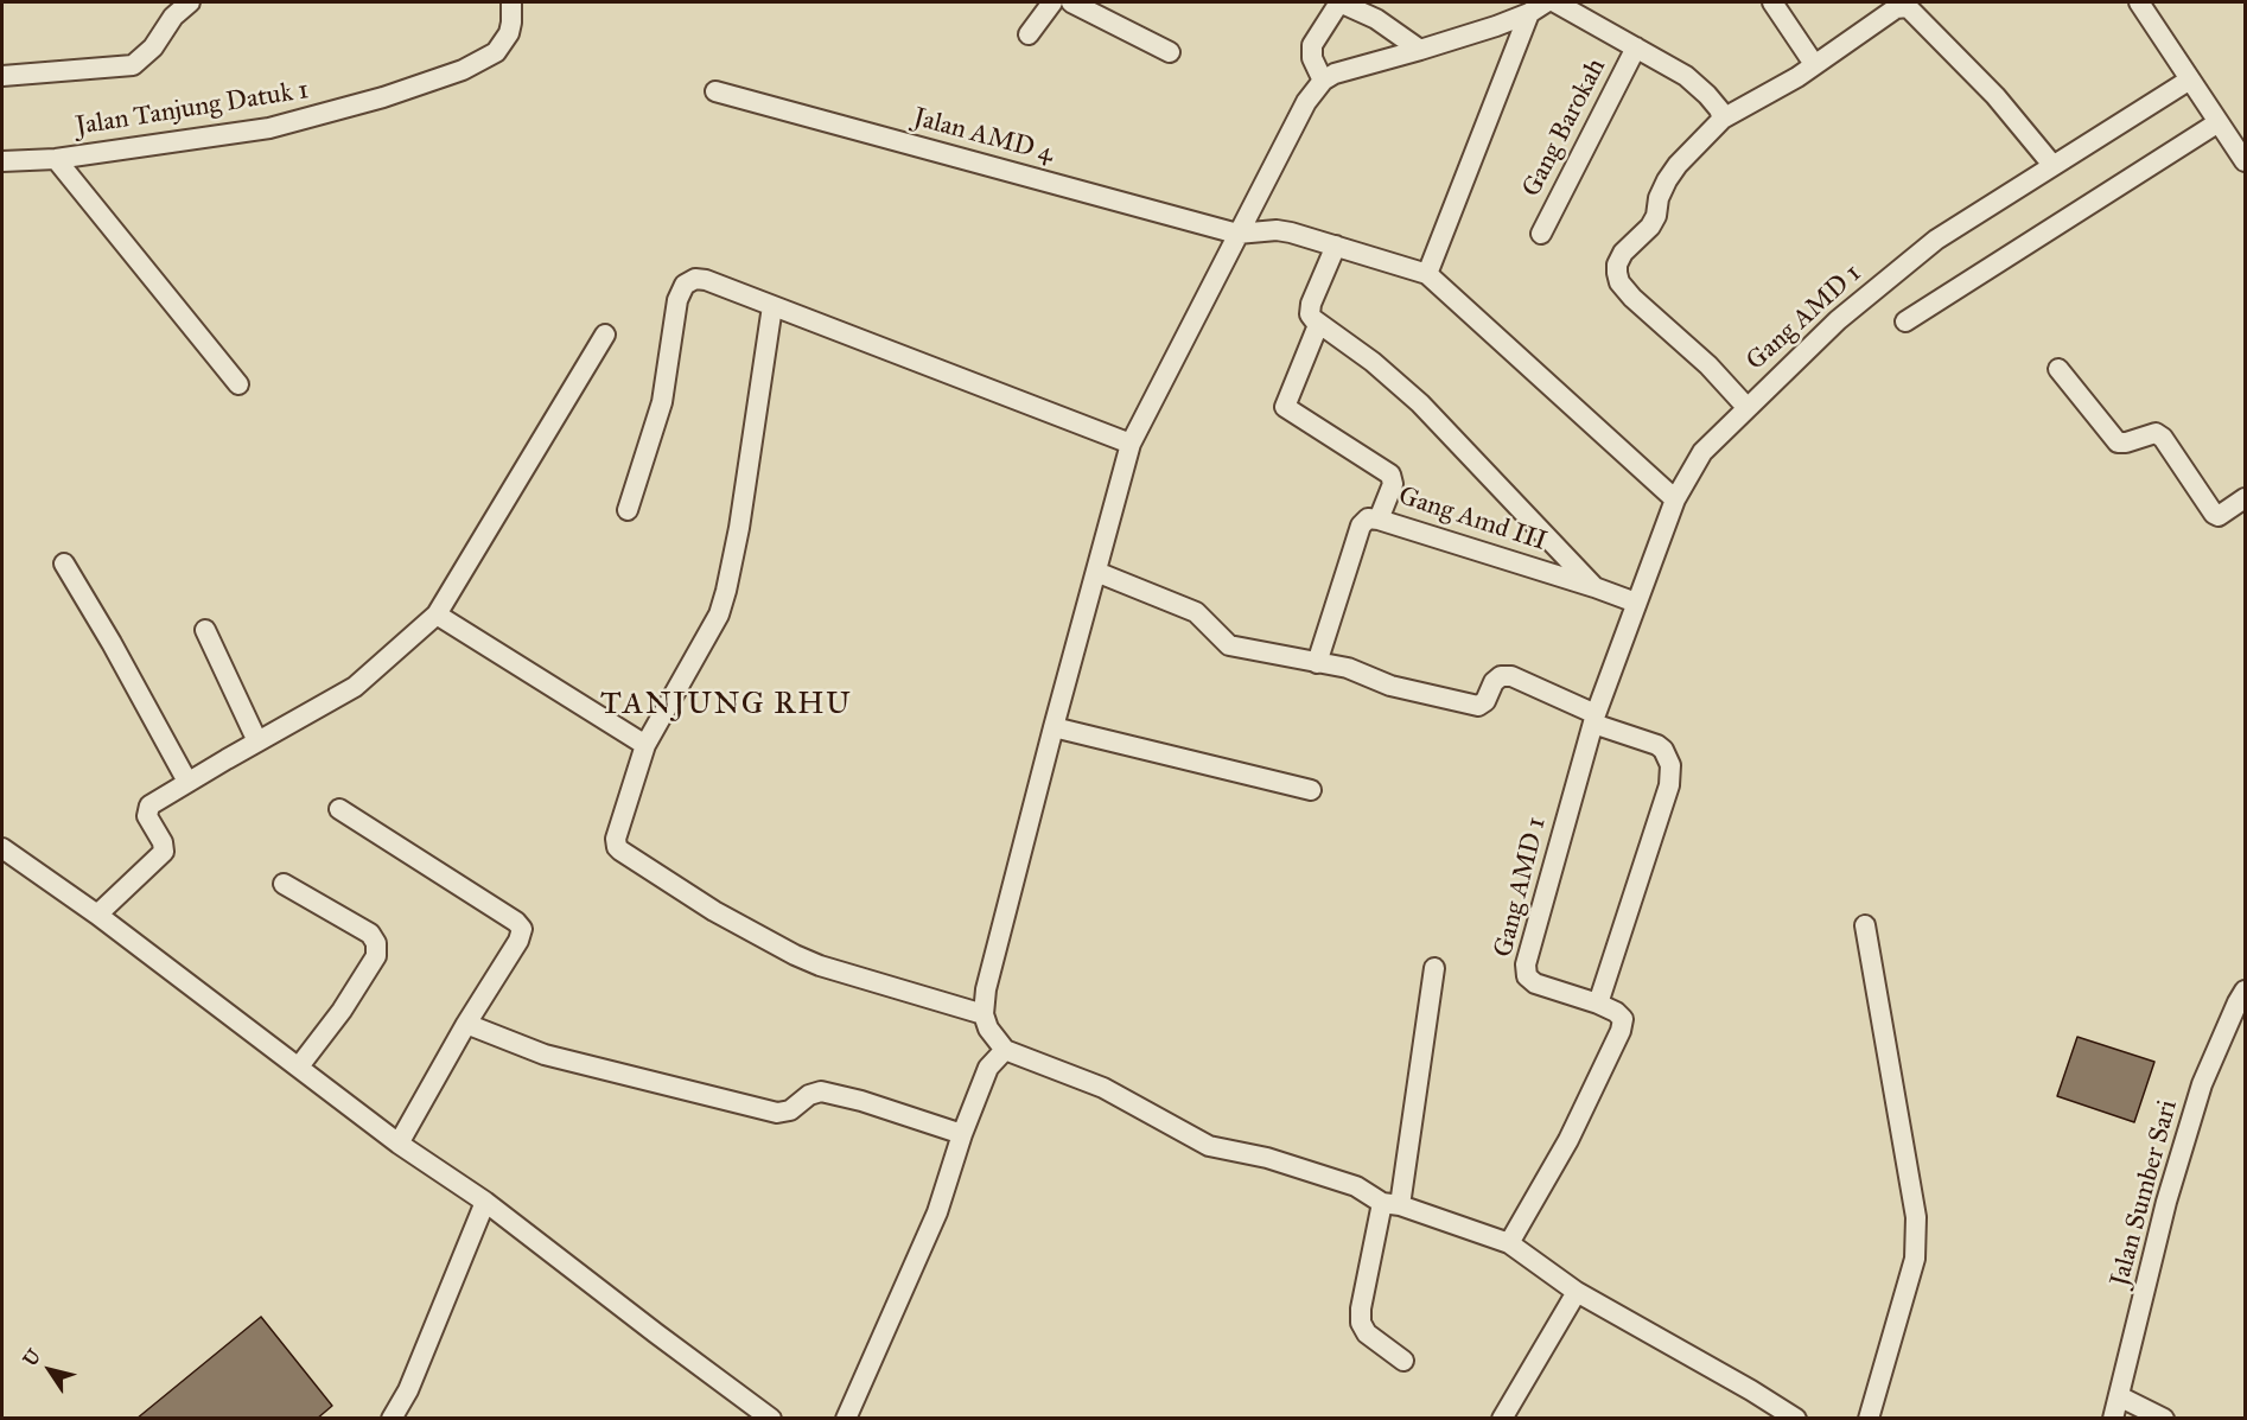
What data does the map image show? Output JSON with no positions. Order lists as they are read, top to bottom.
{
  "streets": {
    "street": [
      "Jalan Tanjung Datuk 1",
      "Gang Barokah",
      "Jalan AMD 4",
      "Gang AMD 1",
      "Gang Amd III",
      "Jalan Sumber Sari"
    ]
  },
  "crossings": [
    ["Gang AMD 1", "Gang Amd III"]
  ],
  "districts": ["TANJUNG RHU"],
  "north": "top left"
}
